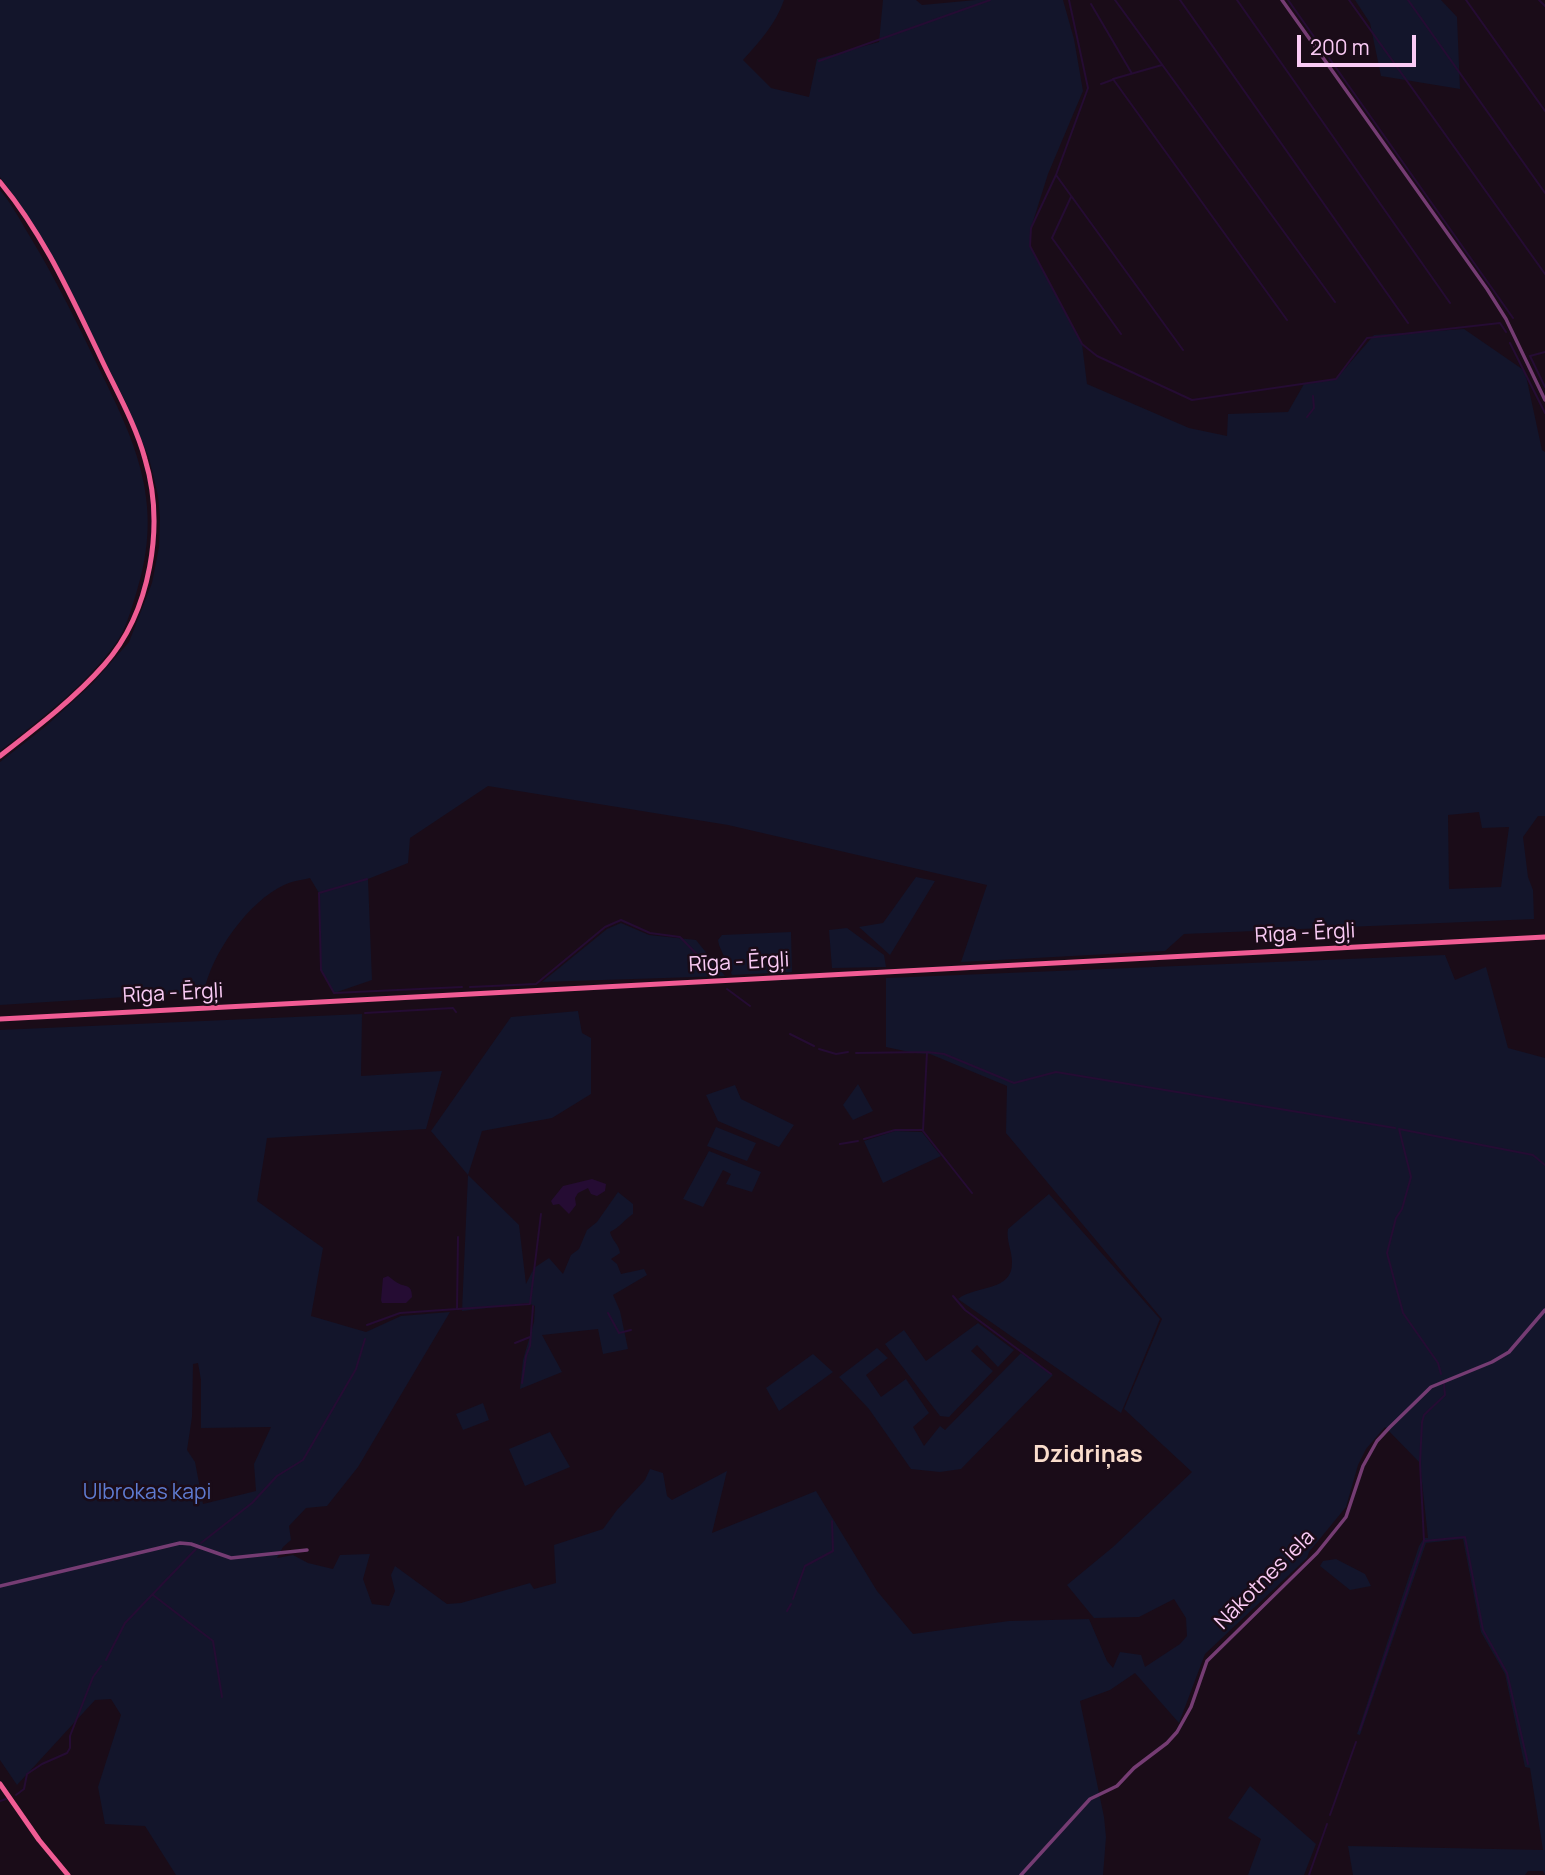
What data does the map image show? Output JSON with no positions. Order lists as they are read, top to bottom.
{
  "streets": {
    "main road": ["Rīga - Ērgļi"],
    "street": ["Nākotnes iela"]
  },
  "districts": ["Dzidriņas"],
  "parks": ["Ulbrokas kapi"],
  "scale_bar": "200 m"
}
